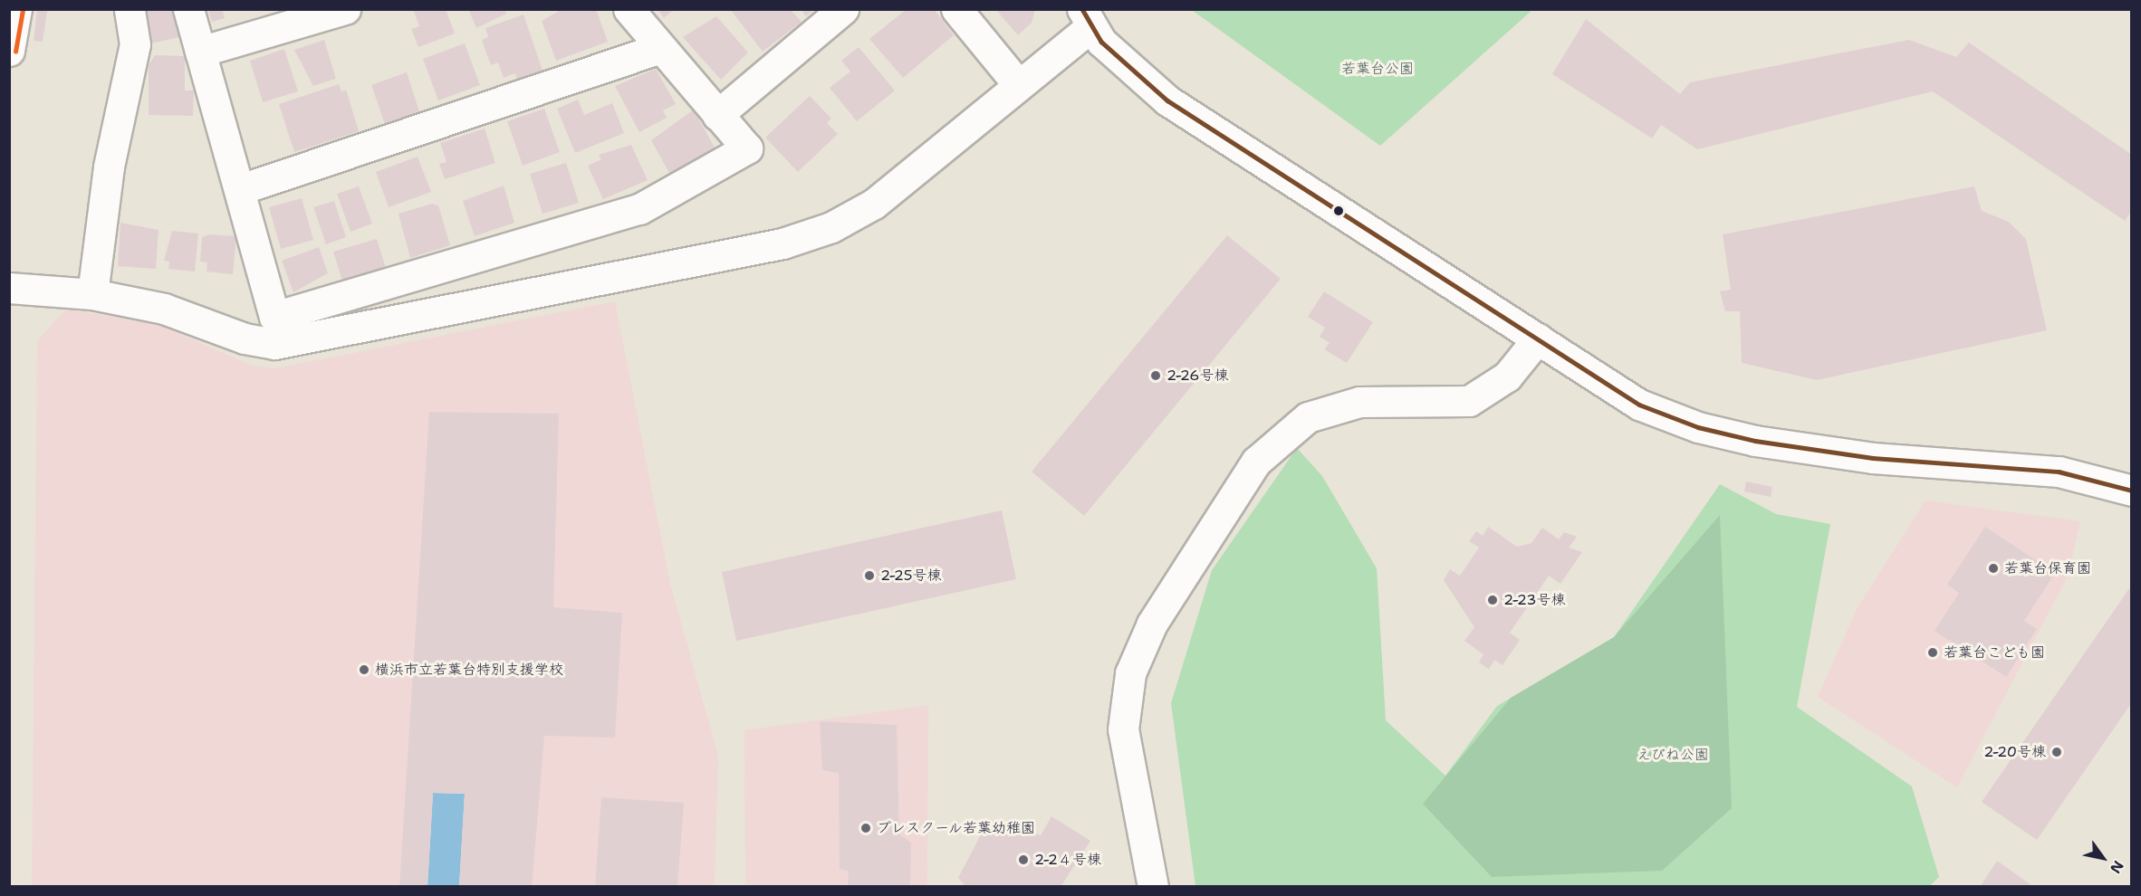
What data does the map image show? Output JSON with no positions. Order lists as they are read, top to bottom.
{
  "parks": ["若葉台公園", "えびね公園"],
  "places": [
    "2-26号棟",
    "若葉台保育園",
    "2-25号棟",
    "2-23号棟",
    "若葉台こども園",
    "横浜市立若葉台特別支援学校",
    "2-20号棟",
    "プレスクール若葉幼稚園",
    "2-2４号棟"
  ],
  "north": "bottom right"
}
